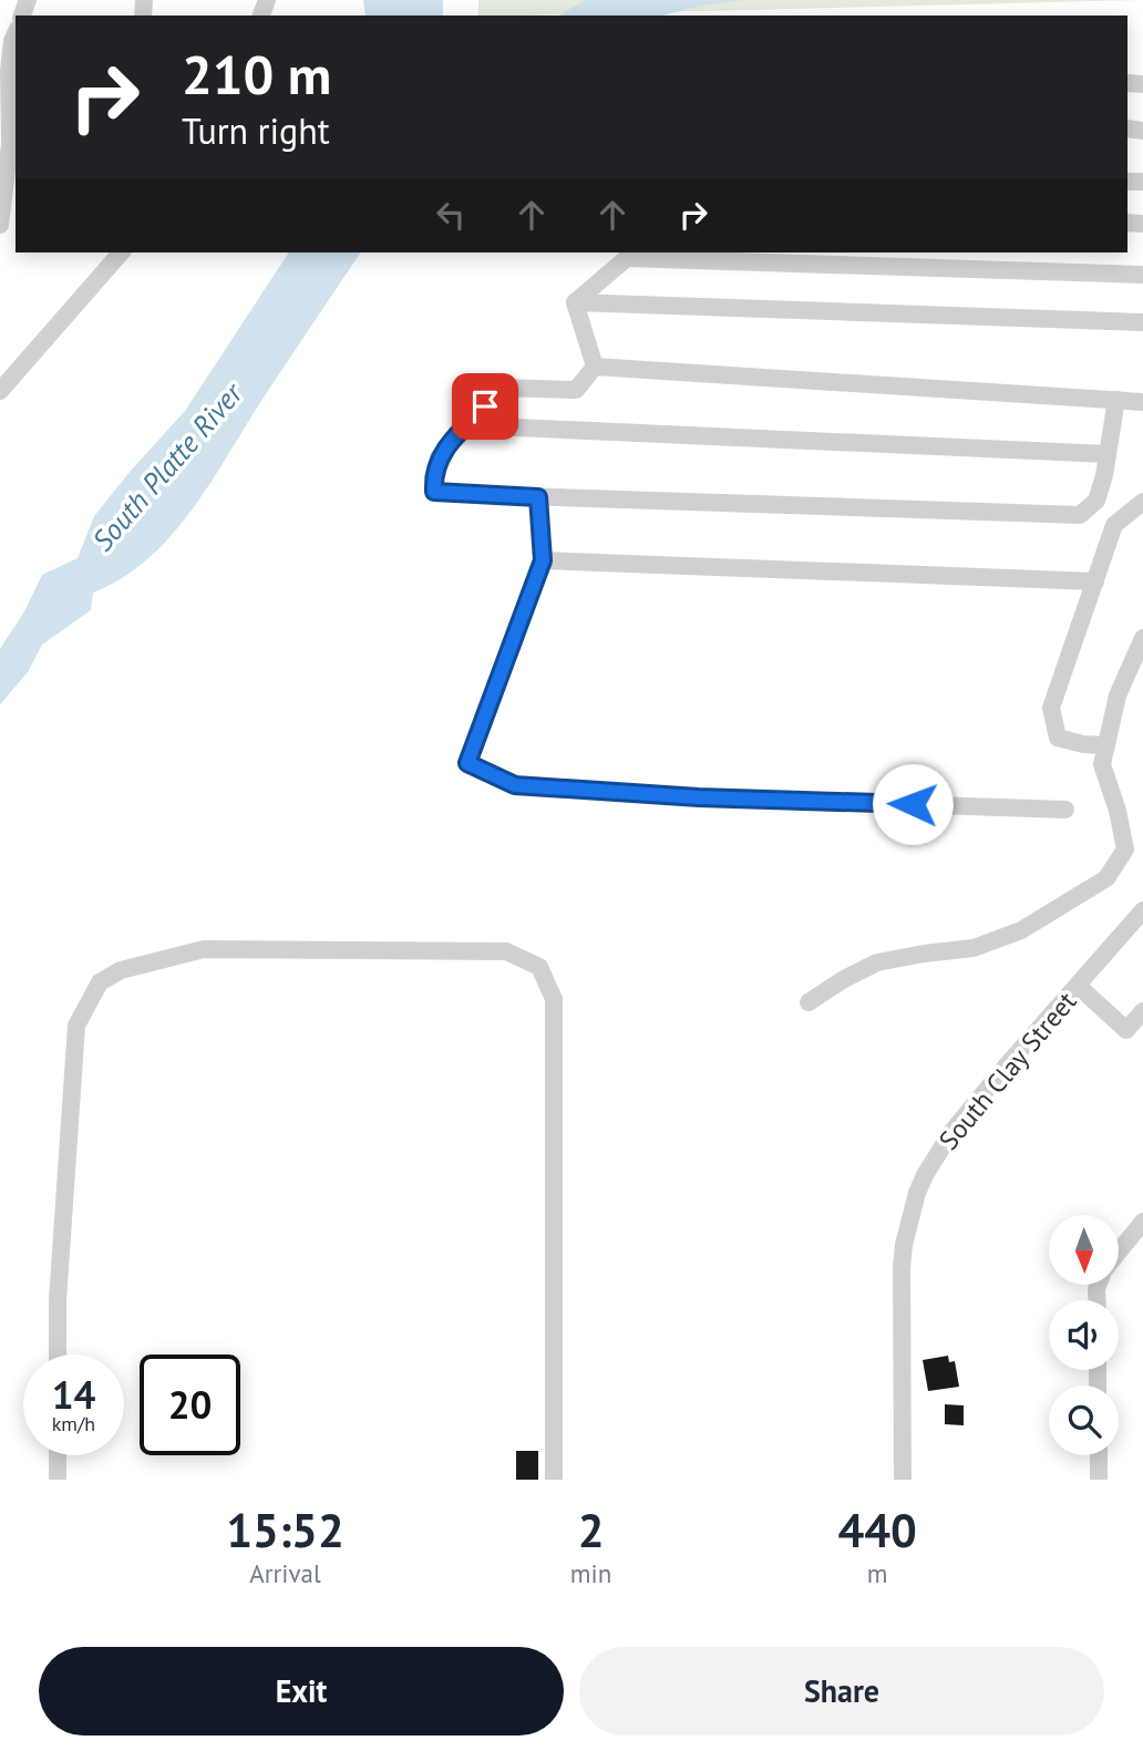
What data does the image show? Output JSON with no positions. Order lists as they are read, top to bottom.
{
  "streets": {
    "street": ["South Clay Street"]
  },
  "water": ["South Platte River"],
  "north": "bottom",
  "page": {
    "turn": ["210 m", "Turn right"],
    "speed": "14 km/h",
    "limit": "20",
    "eta": [
      "15:52",
      "Arrival",
      "2",
      "min",
      "440",
      "m"
    ],
    "buttons": ["Exit", "Share"]
  }
}
